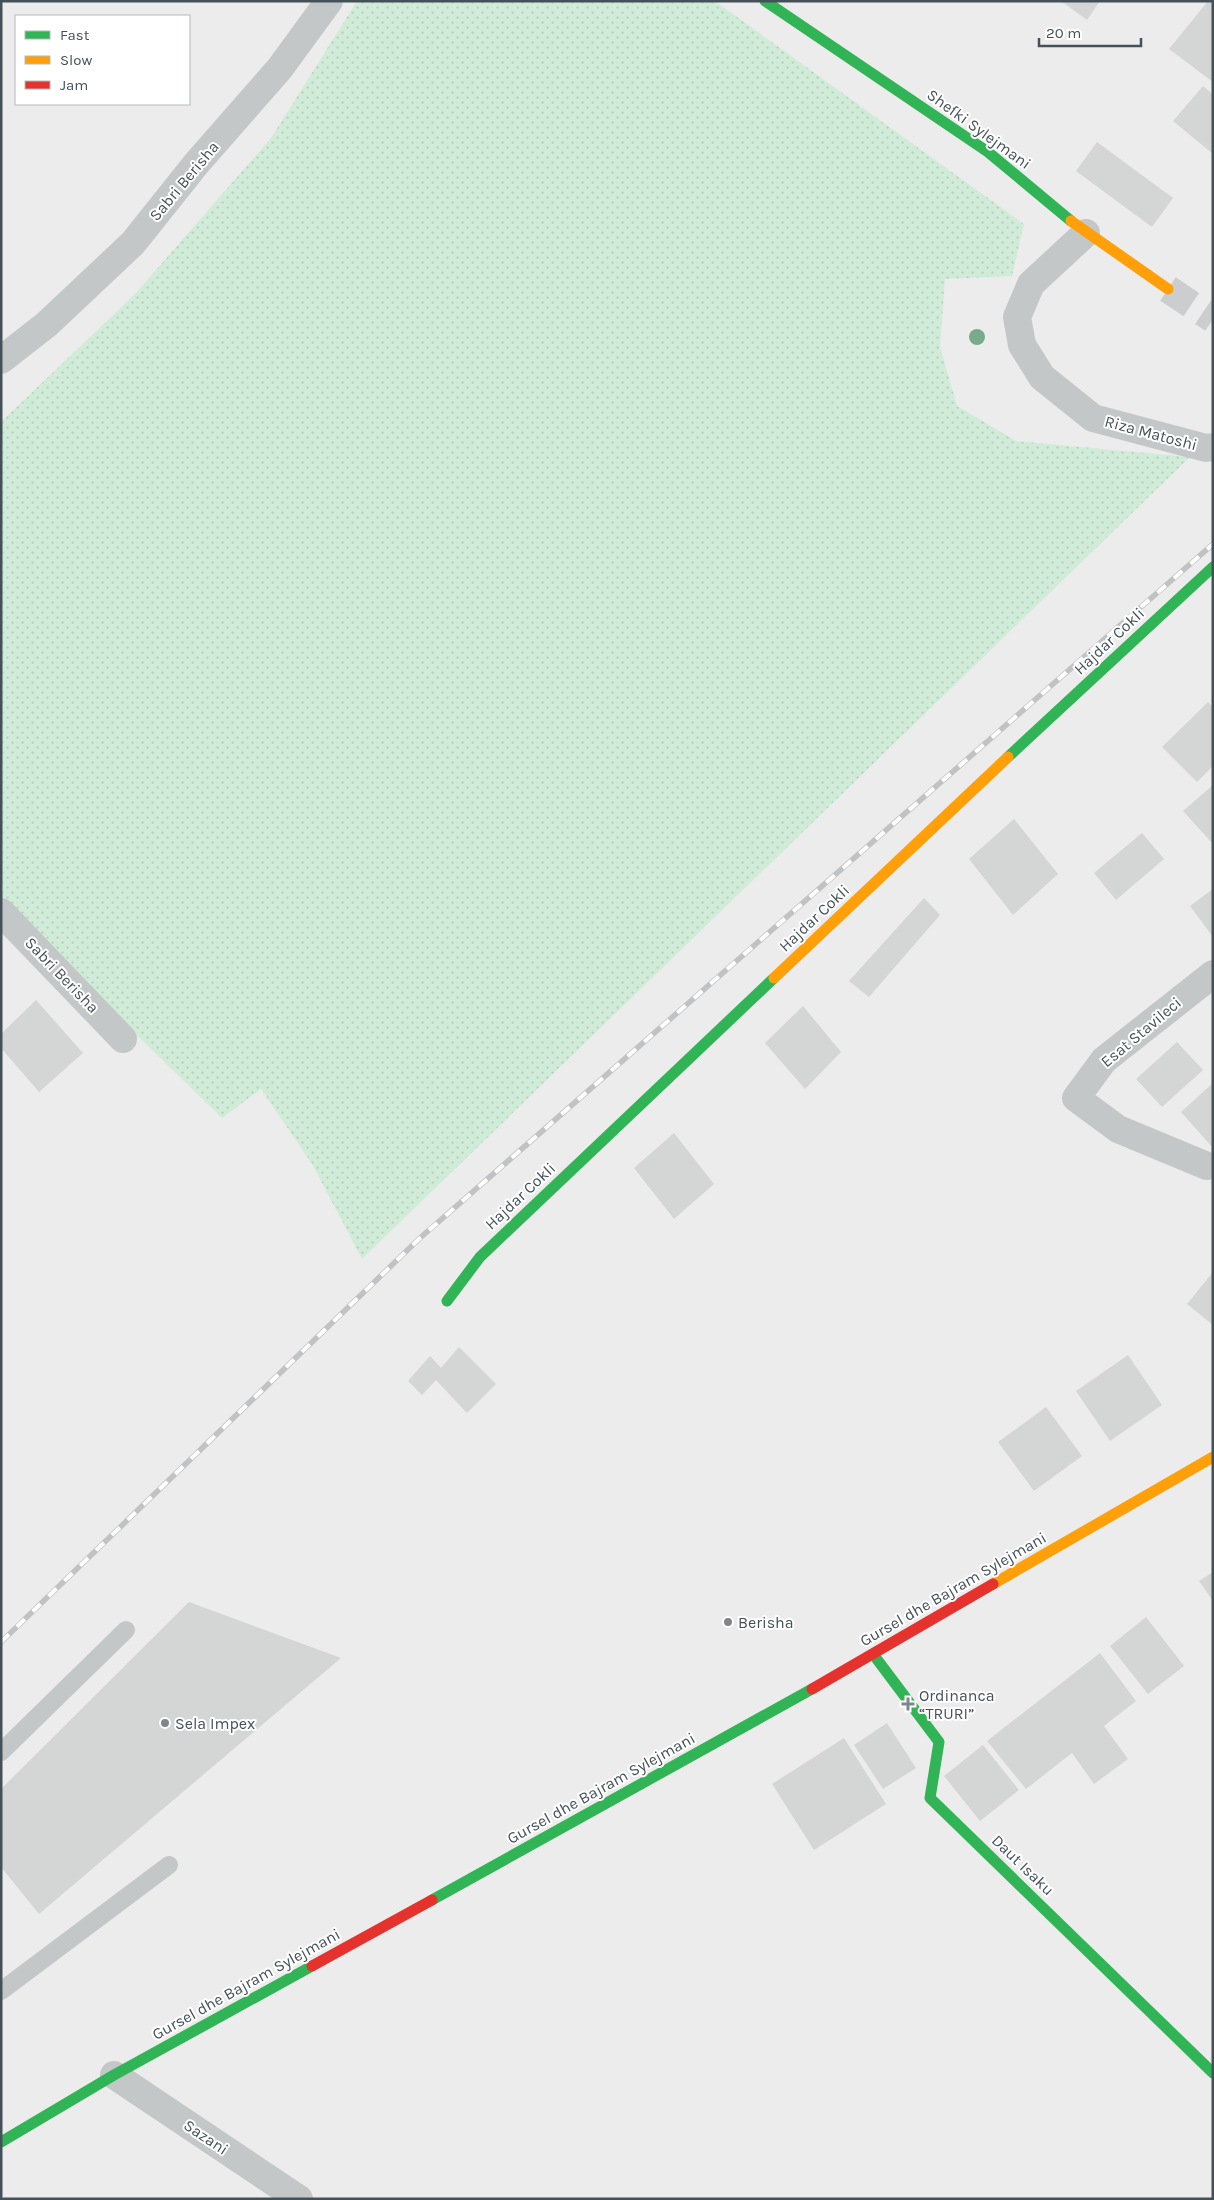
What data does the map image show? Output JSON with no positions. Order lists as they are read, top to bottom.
{
  "streets": {
    "street": [
      "Shefki Sylejmani",
      "Sabri Berisha",
      "Riza Matoshi",
      "Hajdar Cokli",
      "Esat Stavileci",
      "Gursel dhe Bajram Sylejmani",
      "Daut Isaku",
      "Sazani"
    ]
  },
  "crossings": [
    ["Shefki Sylejmani", "Riza Matoshi"],
    ["Gursel dhe Bajram Sylejmani", "Daut Isaku"],
    ["Gursel dhe Bajram Sylejmani", "Sazani"]
  ],
  "places": {
    "other": ["Berisha", "Sela Impex"],
    "health": ["Ordinanca “TRURI”"]
  },
  "legend": ["Fast", "Slow", "Jam"],
  "scale_bar": "20 m"
}
